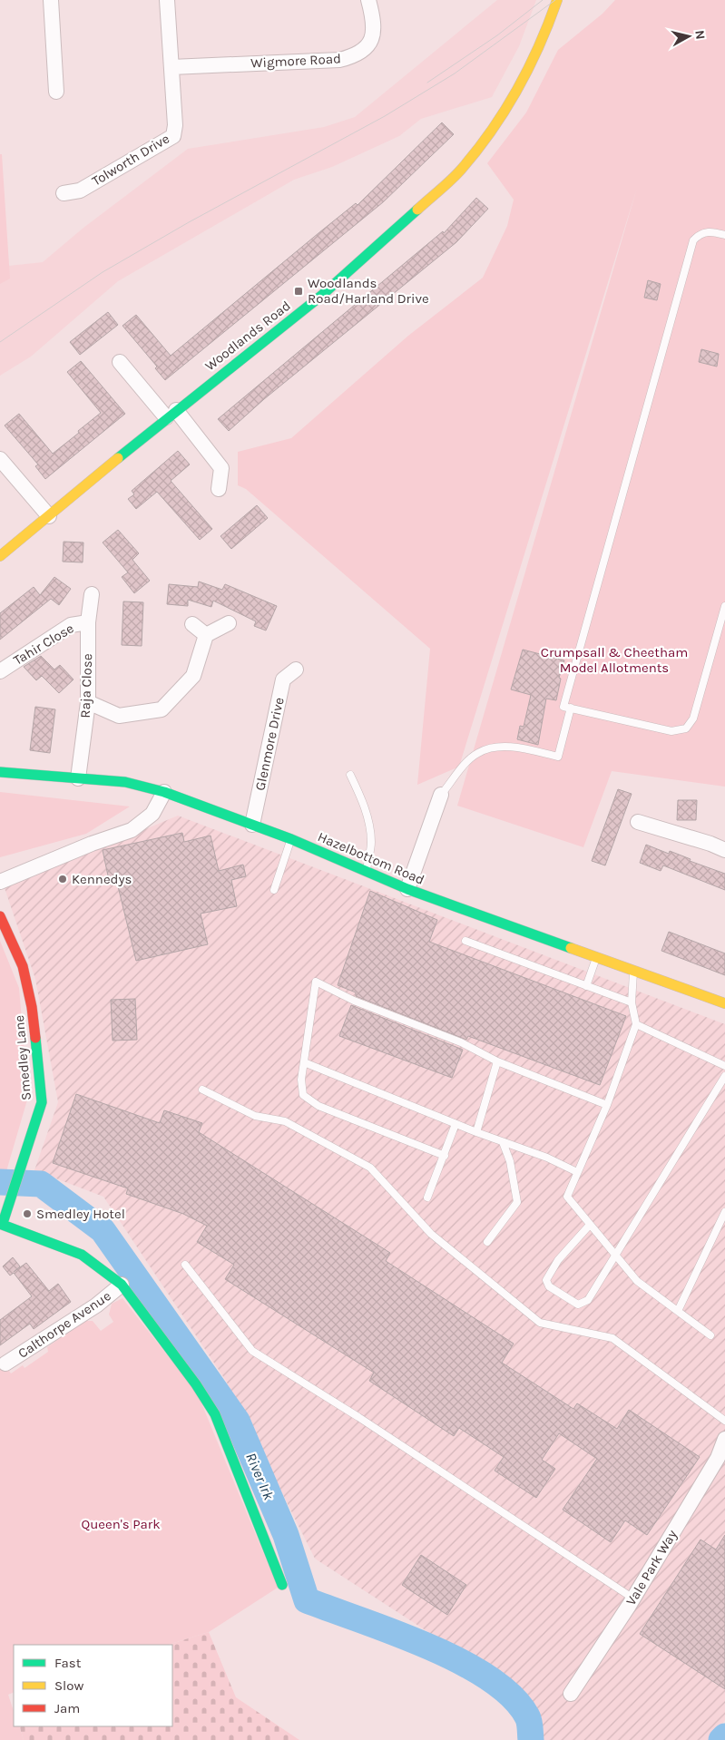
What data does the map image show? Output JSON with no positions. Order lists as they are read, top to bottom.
{
  "streets": {
    "street": [
      "Wigmore Road",
      "Tolworth Drive",
      "Woodlands Road",
      "Tahir Close",
      "Raja Close",
      "Glenmore Drive",
      "Hazelbottom Road",
      "Smedley Lane",
      "Calthorpe Avenue",
      "Vale Park Way"
    ]
  },
  "crossings": [
    ["Wigmore Road", "Tolworth Drive"],
    ["Tahir Close", "Raja Close"],
    ["Raja Close", "Hazelbottom Road"],
    ["Glenmore Drive", "Hazelbottom Road"]
  ],
  "water": ["River Irk"],
  "parks": ["Crumpsall & Cheetham Model Allotments", "Queen's Park"],
  "places": {
    "transit": ["Woodlands Road/Harland Drive"],
    "other": ["Kennedys", "Smedley Hotel"]
  },
  "legend": ["Fast", "Slow", "Jam"],
  "north": "right"
}
